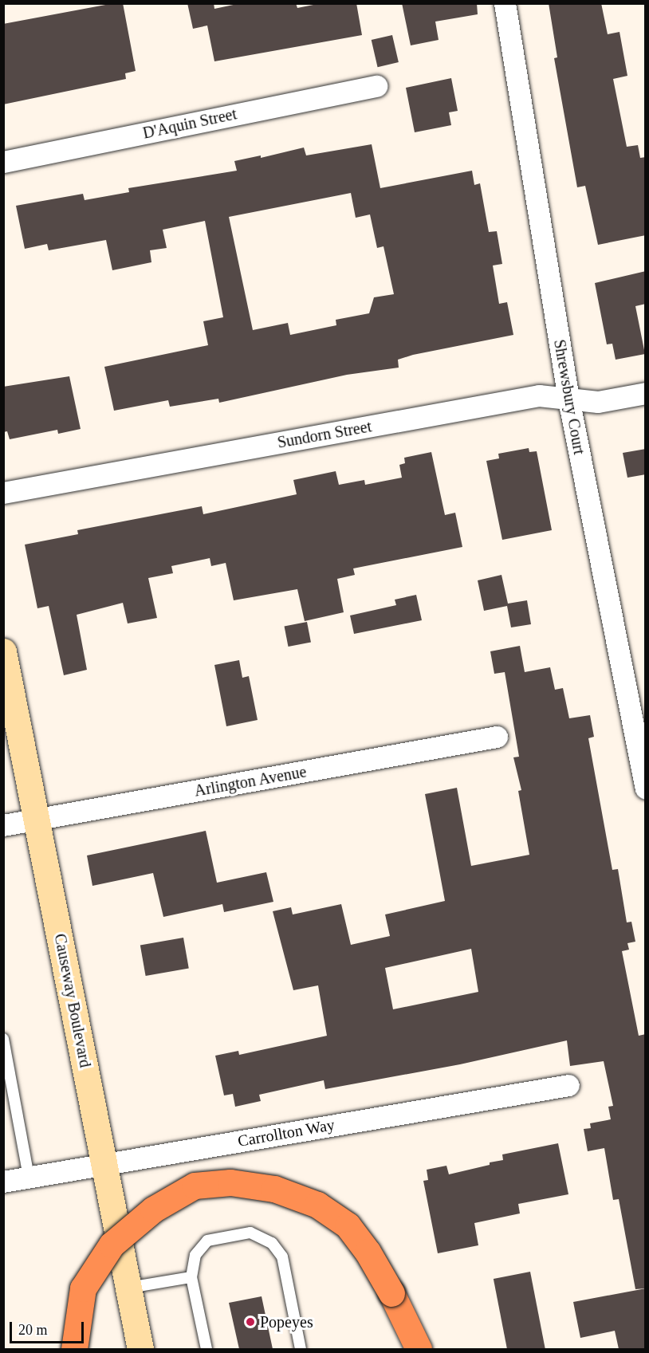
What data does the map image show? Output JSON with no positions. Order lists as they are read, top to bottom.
{
  "streets": {
    "main road": ["Causeway Boulevard"],
    "street": [
      "D'Aquin Street",
      "Shrewsbury Court",
      "Sundorn Street",
      "Arlington Avenue",
      "Carrollton Way"
    ]
  },
  "crossings": [
    ["Shrewsbury Court", "Sundorn Street"],
    ["Arlington Avenue", "Causeway Boulevard"],
    ["Causeway Boulevard", "Carrollton Way"]
  ],
  "places": ["Popeyes"],
  "scale_bar": "20 m"
}
